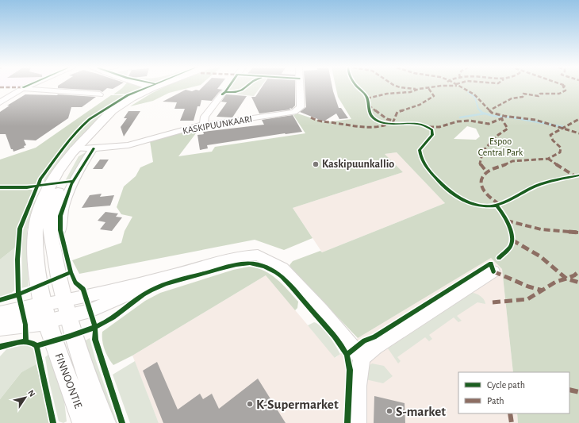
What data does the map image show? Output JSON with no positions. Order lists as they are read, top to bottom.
{
  "streets": {
    "main road": ["FINNOONTIE"],
    "street": ["KASKIPUUNKAARI"]
  },
  "crossings": [
    ["KASKIPUUNKAARI", "FINNOONTIE"]
  ],
  "parks": ["Espoo Central Park"],
  "places": ["Kaskipuunkallio", "K-Supermarket", "S-market"],
  "legend": ["Cycle path", "Path"],
  "north": "top right"
}
